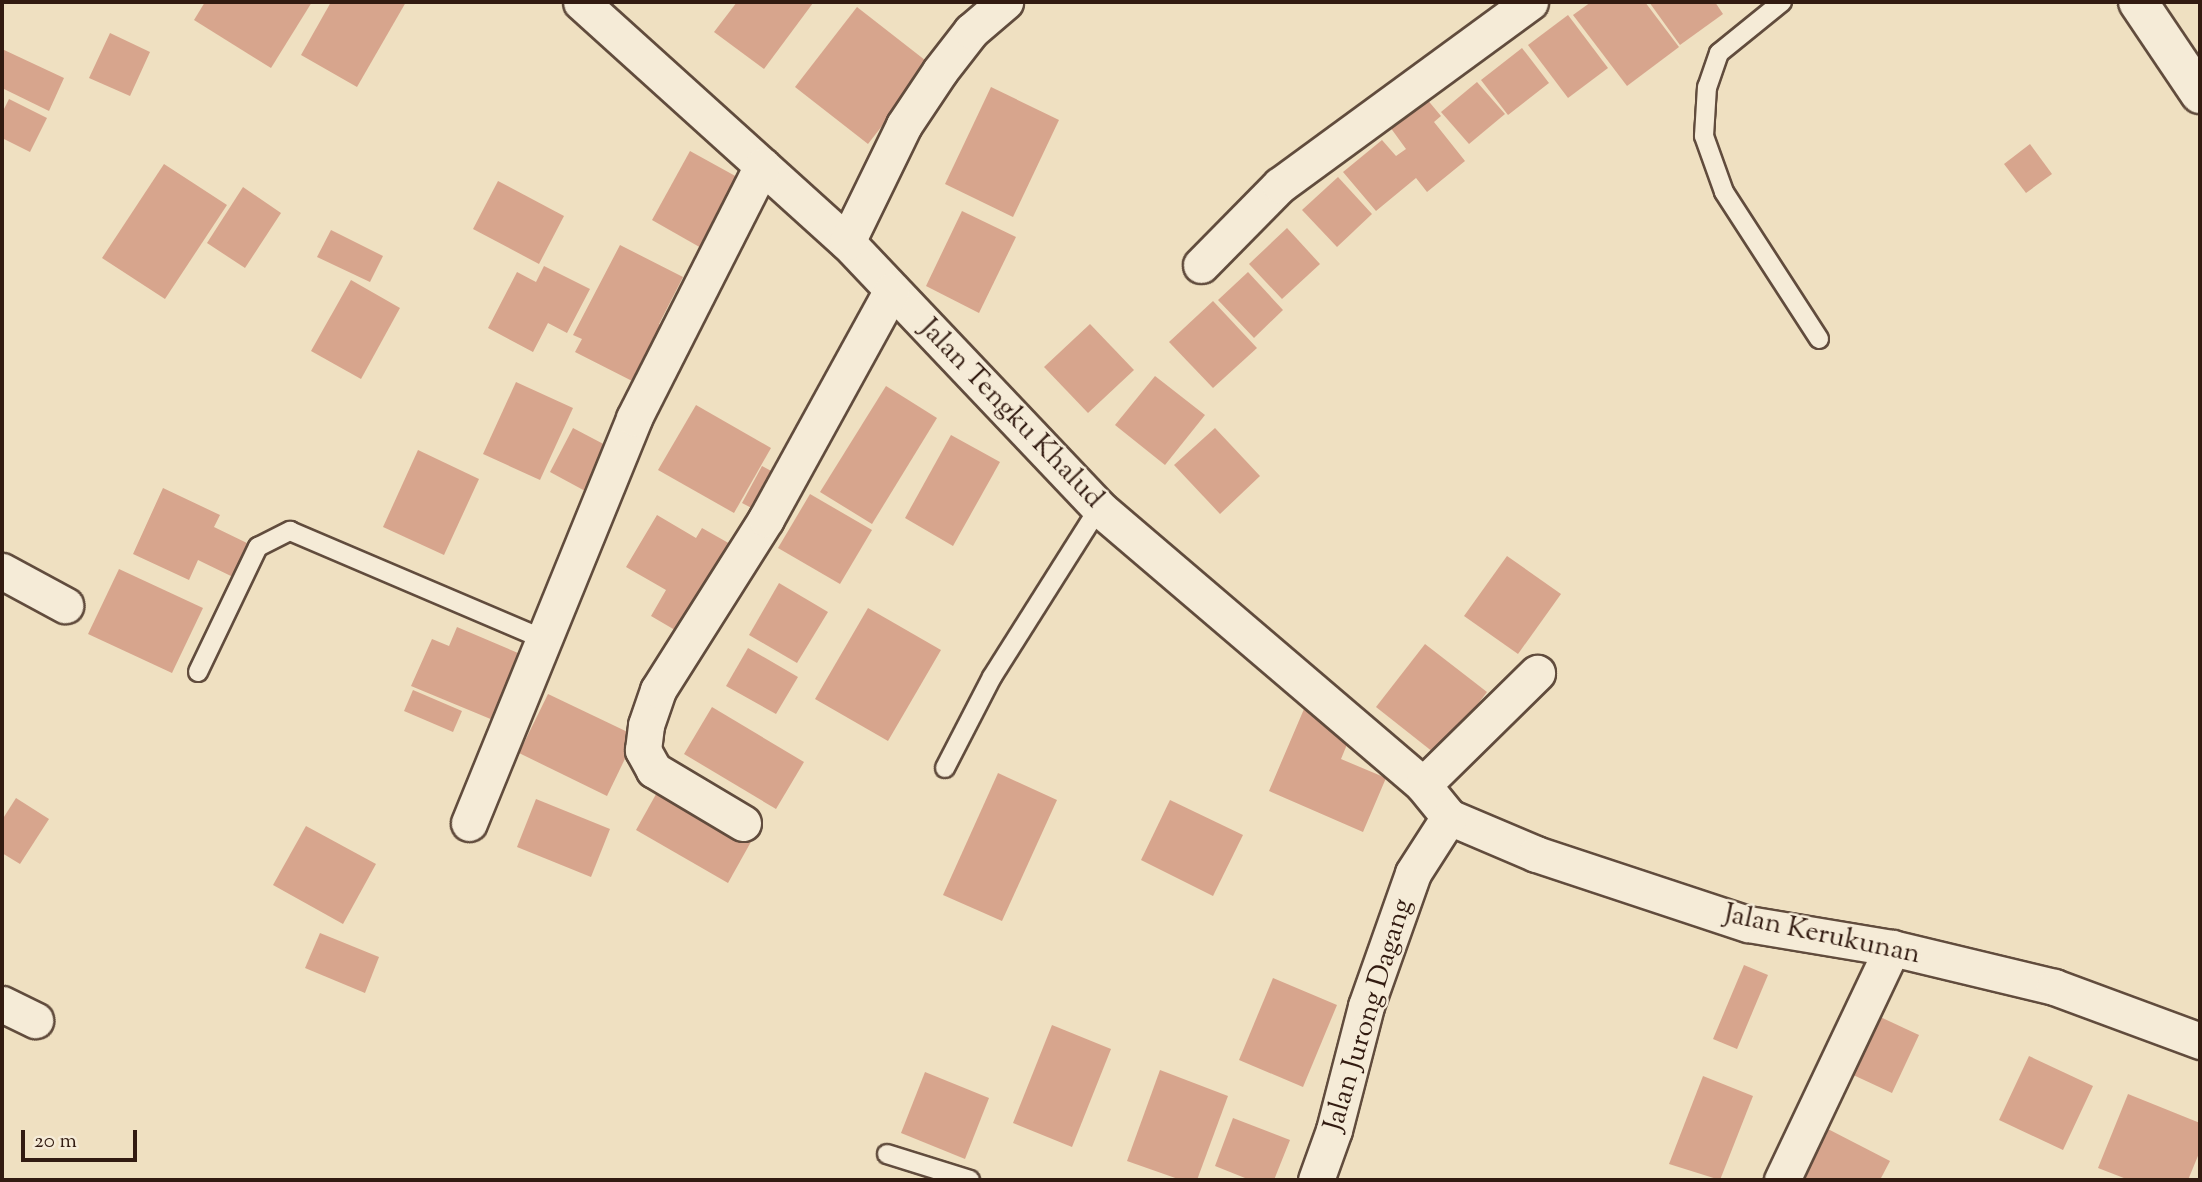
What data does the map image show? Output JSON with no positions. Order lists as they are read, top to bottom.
{
  "streets": {
    "street": ["Jalan Tengku Khalud", "Jalan Kerukunan", "Jalan Jurong Dagang"]
  },
  "crossings": [
    ["Jalan Tengku Khalud", "Jalan Kerukunan"],
    ["Jalan Tengku Khalud", "Jalan Jurong Dagang"],
    ["Jalan Kerukunan", "Jalan Jurong Dagang"]
  ],
  "scale_bar": "20 m"
}
